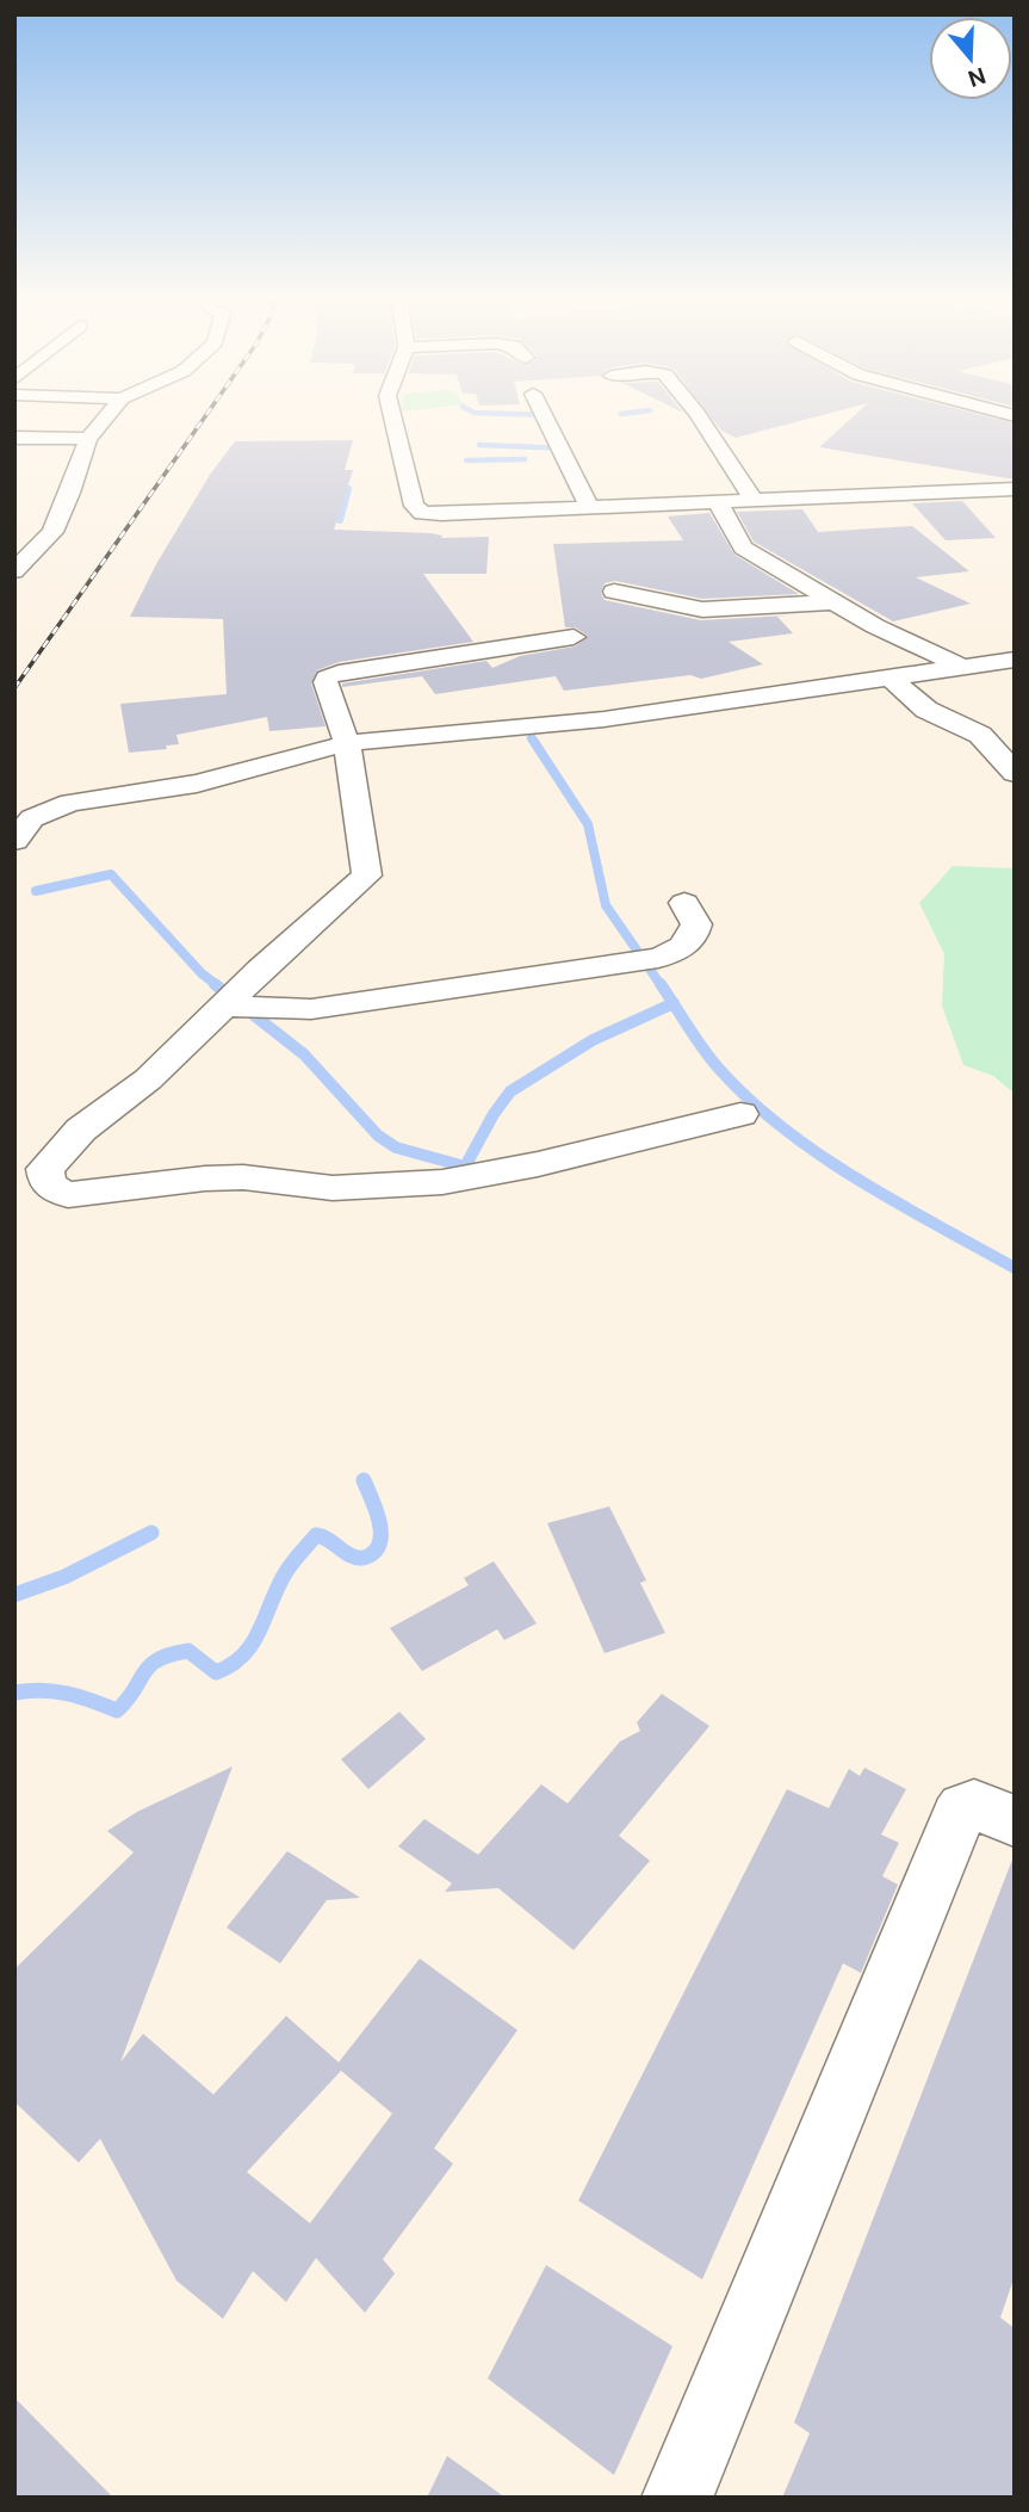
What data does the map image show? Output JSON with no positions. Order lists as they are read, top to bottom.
{
  "north": "bottom"
}
